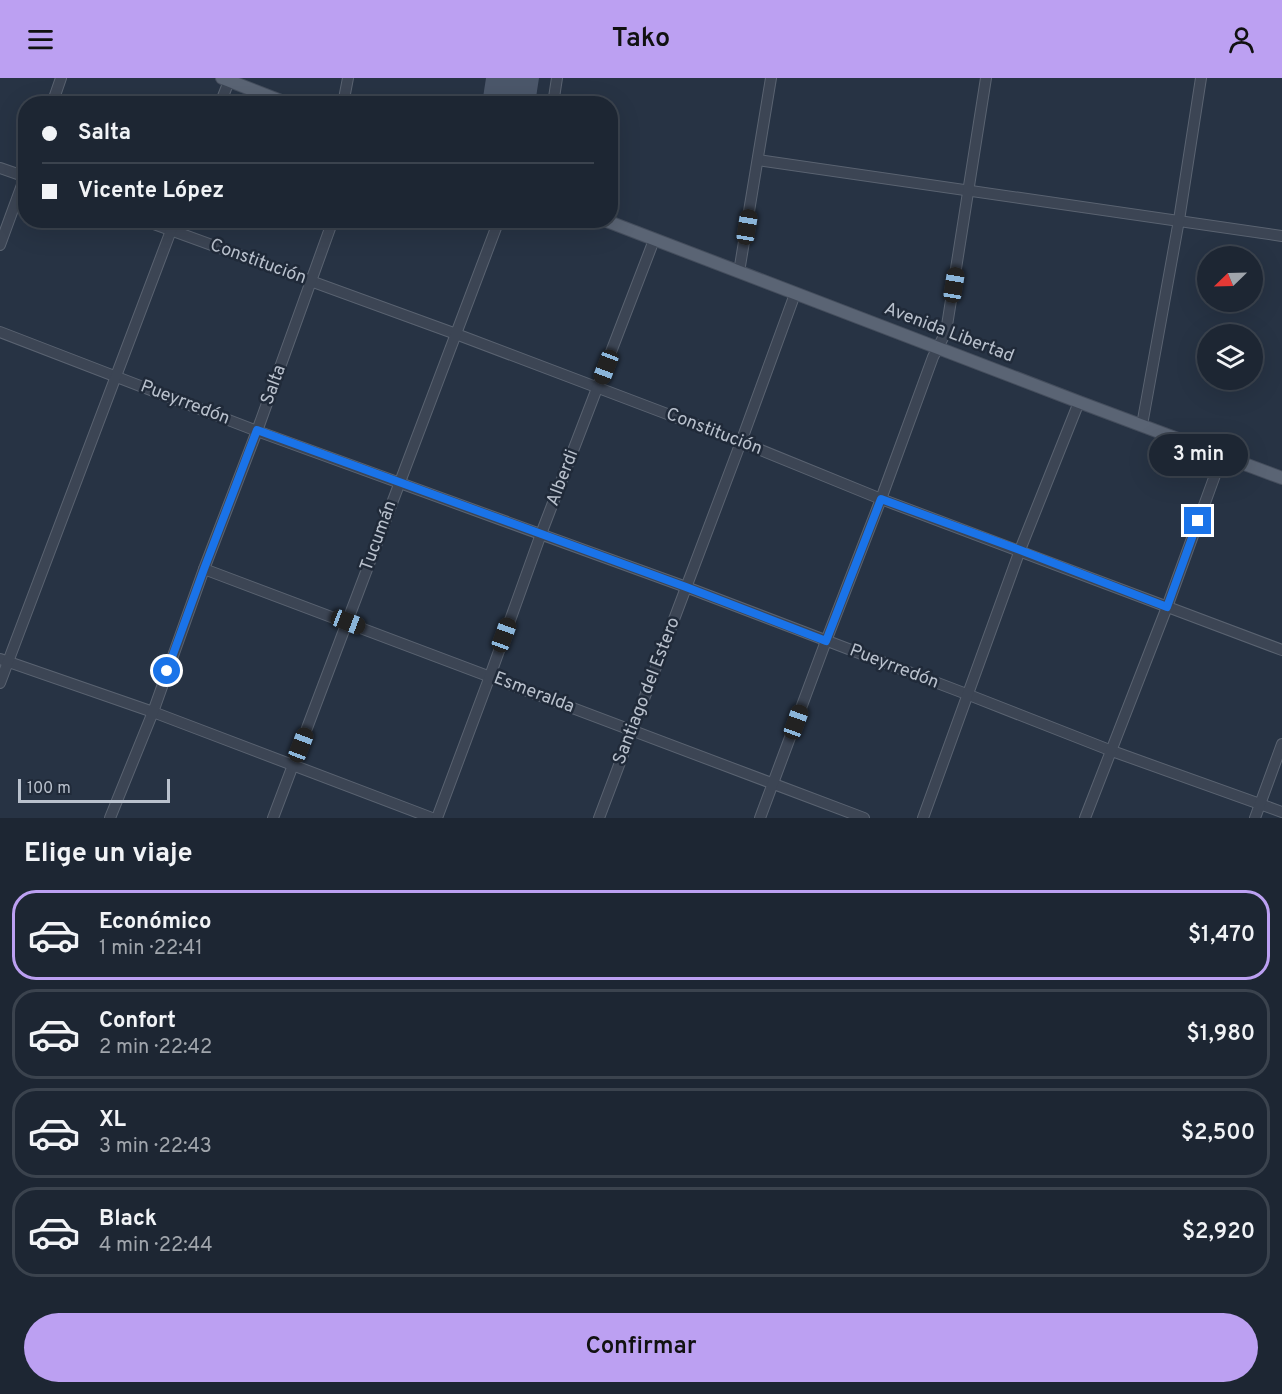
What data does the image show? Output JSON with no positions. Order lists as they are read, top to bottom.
{
  "streets": {
    "main road": ["Avenida Libertad"],
    "street": [
      "Constitución",
      "Salta",
      "Pueyrredón",
      "Alberdi",
      "Tucumán",
      "Santiago del Estero",
      "Esmeralda"
    ]
  },
  "crossings": [
    ["Constitución", "Salta"],
    ["Constitución", "Alberdi"],
    ["Constitución", "Tucumán"],
    ["Constitución", "Santiago del Estero"],
    ["Avenida Libertad", "Alberdi"],
    ["Avenida Libertad", "Santiago del Estero"],
    ["Salta", "Pueyrredón"],
    ["Salta", "Esmeralda"],
    ["Pueyrredón", "Alberdi"],
    ["Pueyrredón", "Tucumán"],
    ["Pueyrredón", "Santiago del Estero"],
    ["Alberdi", "Esmeralda"],
    ["Tucumán", "Esmeralda"],
    ["Santiago del Estero", "Esmeralda"]
  ],
  "scale_bar": "100 m",
  "north": "bottom left",
  "page": {
    "header": "Tako",
    "banner": ["Salta", "Vicente López"],
    "bubble": "3 min",
    "scale": "100 m",
    "heading": "Elige un viaje",
    "list": [
      {
        "name": "Económico",
        "note": "1 min · 22:41",
        "value": "$1,470"
      },
      {
        "name": "Confort",
        "note": "2 min · 22:42",
        "value": "$1,980"
      },
      {
        "name": "XL",
        "note": "3 min · 22:43",
        "value": "$2,500"
      },
      {
        "name": "Black",
        "note": "4 min · 22:44",
        "value": "$2,920"
      }
    ],
    "buttons": "Confirmar"
  }
}
